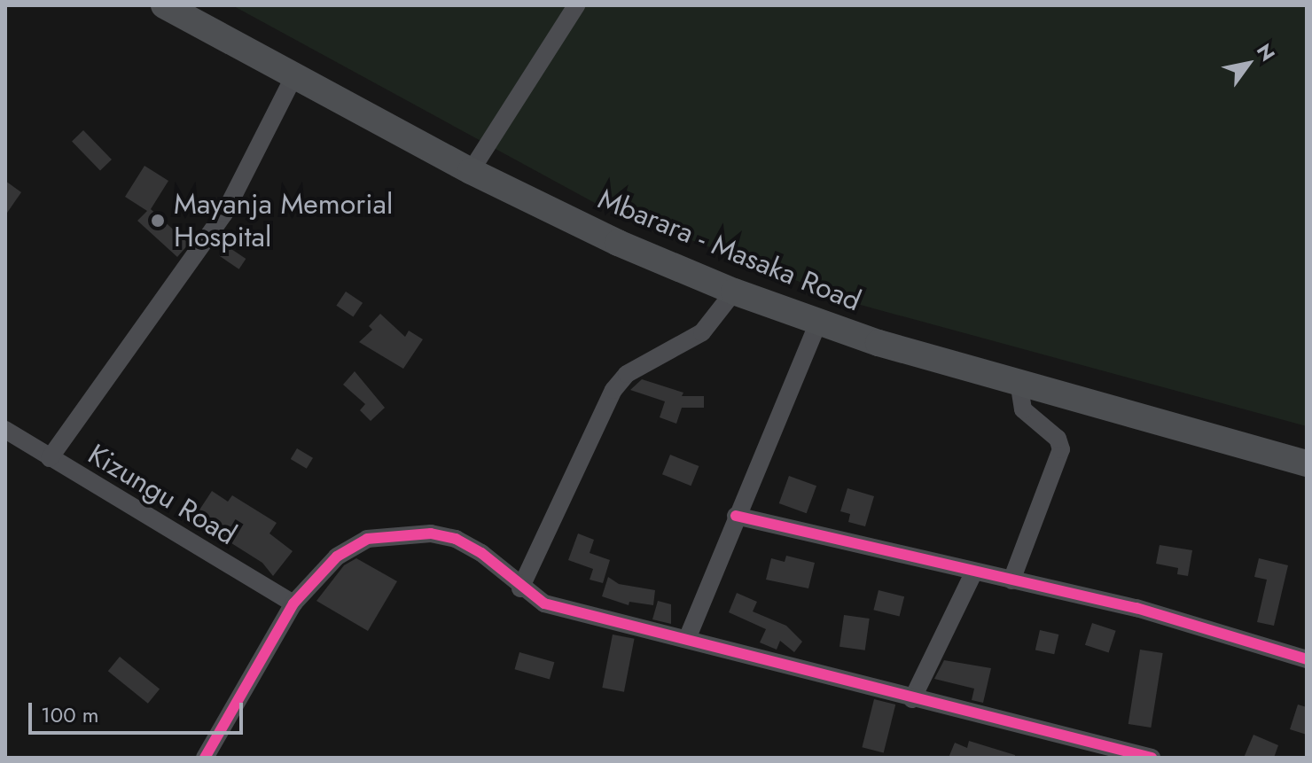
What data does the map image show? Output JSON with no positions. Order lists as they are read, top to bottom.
{
  "streets": {
    "main road": ["Mbarara - Masaka Road"],
    "street": ["Kizungu Road"]
  },
  "places": ["Mayanja Memorial Hospital"],
  "scale_bar": "100 m",
  "north": "top right"
}
